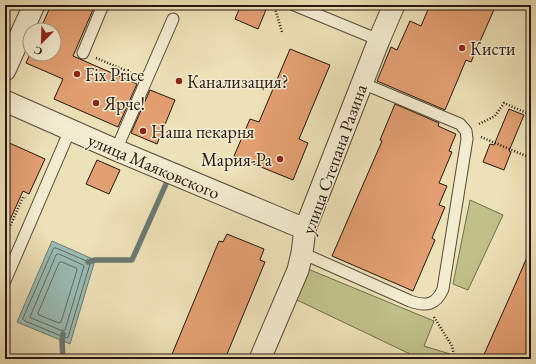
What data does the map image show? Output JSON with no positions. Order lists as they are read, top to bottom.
{
  "streets": {
    "street": ["улица Степана Разина", "улица Маяковского"]
  },
  "crossings": [
    ["улица Степана Разина", "улица Маяковского"]
  ],
  "places": [
    "Кисти",
    "Fix Price",
    "Канализация?",
    "Ярче!",
    "Наша пекарня",
    "Мария-Ра"
  ],
  "north": "bottom left"
}
